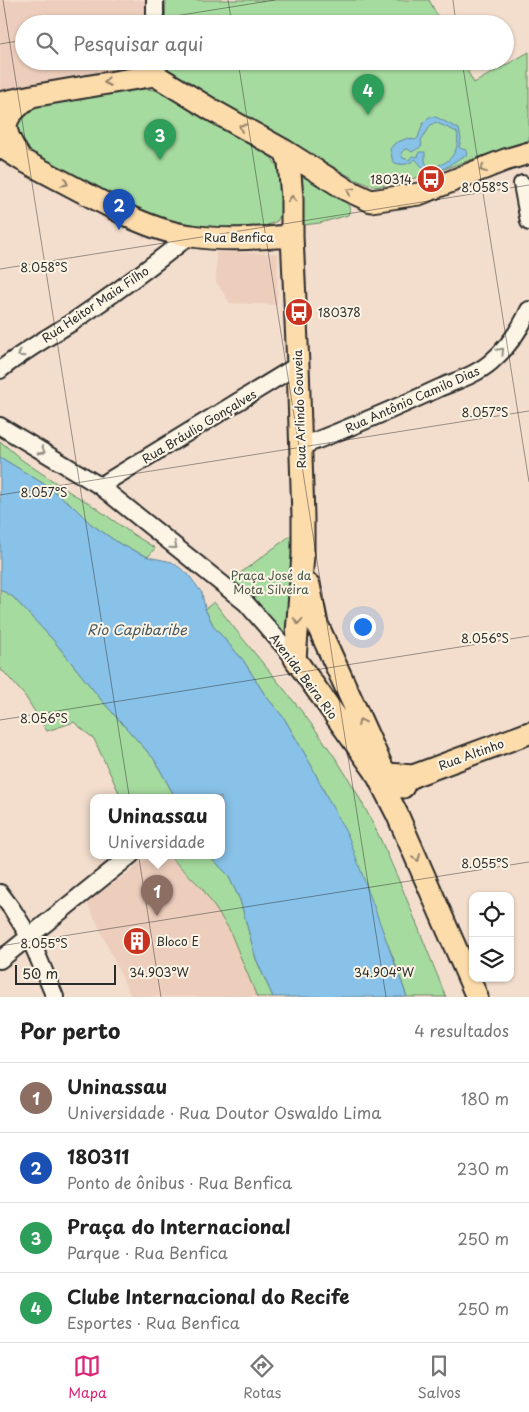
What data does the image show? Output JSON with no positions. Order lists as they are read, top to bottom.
{
  "streets": {
    "main road": [
      "Rua Benfica",
      "Rua Arlindo Gouveia",
      "Avenida Beira Rio",
      "Rua Altinho"
    ],
    "street": ["Rua Heitor Maia Filho", "Rua Antônio Camilo Dias", "Rua Bráulio Gonçalves"]
  },
  "crossings": [
    ["Rua Benfica", "Rua Heitor Maia Filho"],
    ["Rua Benfica", "Rua Arlindo Gouveia"],
    ["Rua Antônio Camilo Dias", "Rua Arlindo Gouveia"],
    ["Rua Arlindo Gouveia", "Rua Bráulio Gonçalves"],
    ["Rua Arlindo Gouveia", "Avenida Beira Rio"],
    ["Rua Arlindo Gouveia", "Rua Altinho"],
    ["Rua Bráulio Gonçalves", "Avenida Beira Rio"]
  ],
  "one_way": ["Rua Heitor Maia Filho", "Rua Antônio Camilo Dias", "Avenida Beira Rio"],
  "water": ["Rio Capibaribe"],
  "parks": ["Praça José da Mota Silveira"],
  "places": {
    "bus stop": ["180314", "180378"],
    "building": ["Bloco E"]
  },
  "scale_bar": "50 m",
  "page": {
    "search": "Pesquisar aqui",
    "pins": [
      "4",
      "3",
      "2",
      "1"
    ],
    "popup": ["Uninassau", "Universidade"],
    "scale": "50 m",
    "heading": ["Por perto", "4 resultados"],
    "list": [
      {
        "mark": "1",
        "name": "Uninassau",
        "note": "Universidade · Rua Doutor Oswaldo Lima",
        "value": "180 m"
      },
      {
        "mark": "2",
        "name": "180311",
        "note": "Ponto de ônibus · Rua Benfica",
        "value": "230 m"
      },
      {
        "mark": "3",
        "name": "Praça do Internacional",
        "note": "Parque · Rua Benfica",
        "value": "250 m"
      },
      {
        "mark": "4",
        "name": "Clube Internacional do Recife",
        "note": "Esportes · Rua Benfica",
        "value": "250 m"
      }
    ],
    "nav": ["Mapa", "Rotas", "Salvos"]
  },
  "coordinates": [
    "8.058°S",
    "8.057°S",
    "8.056°S",
    "8.055°S",
    "34.903°W",
    "34.904°W"
  ]
}
